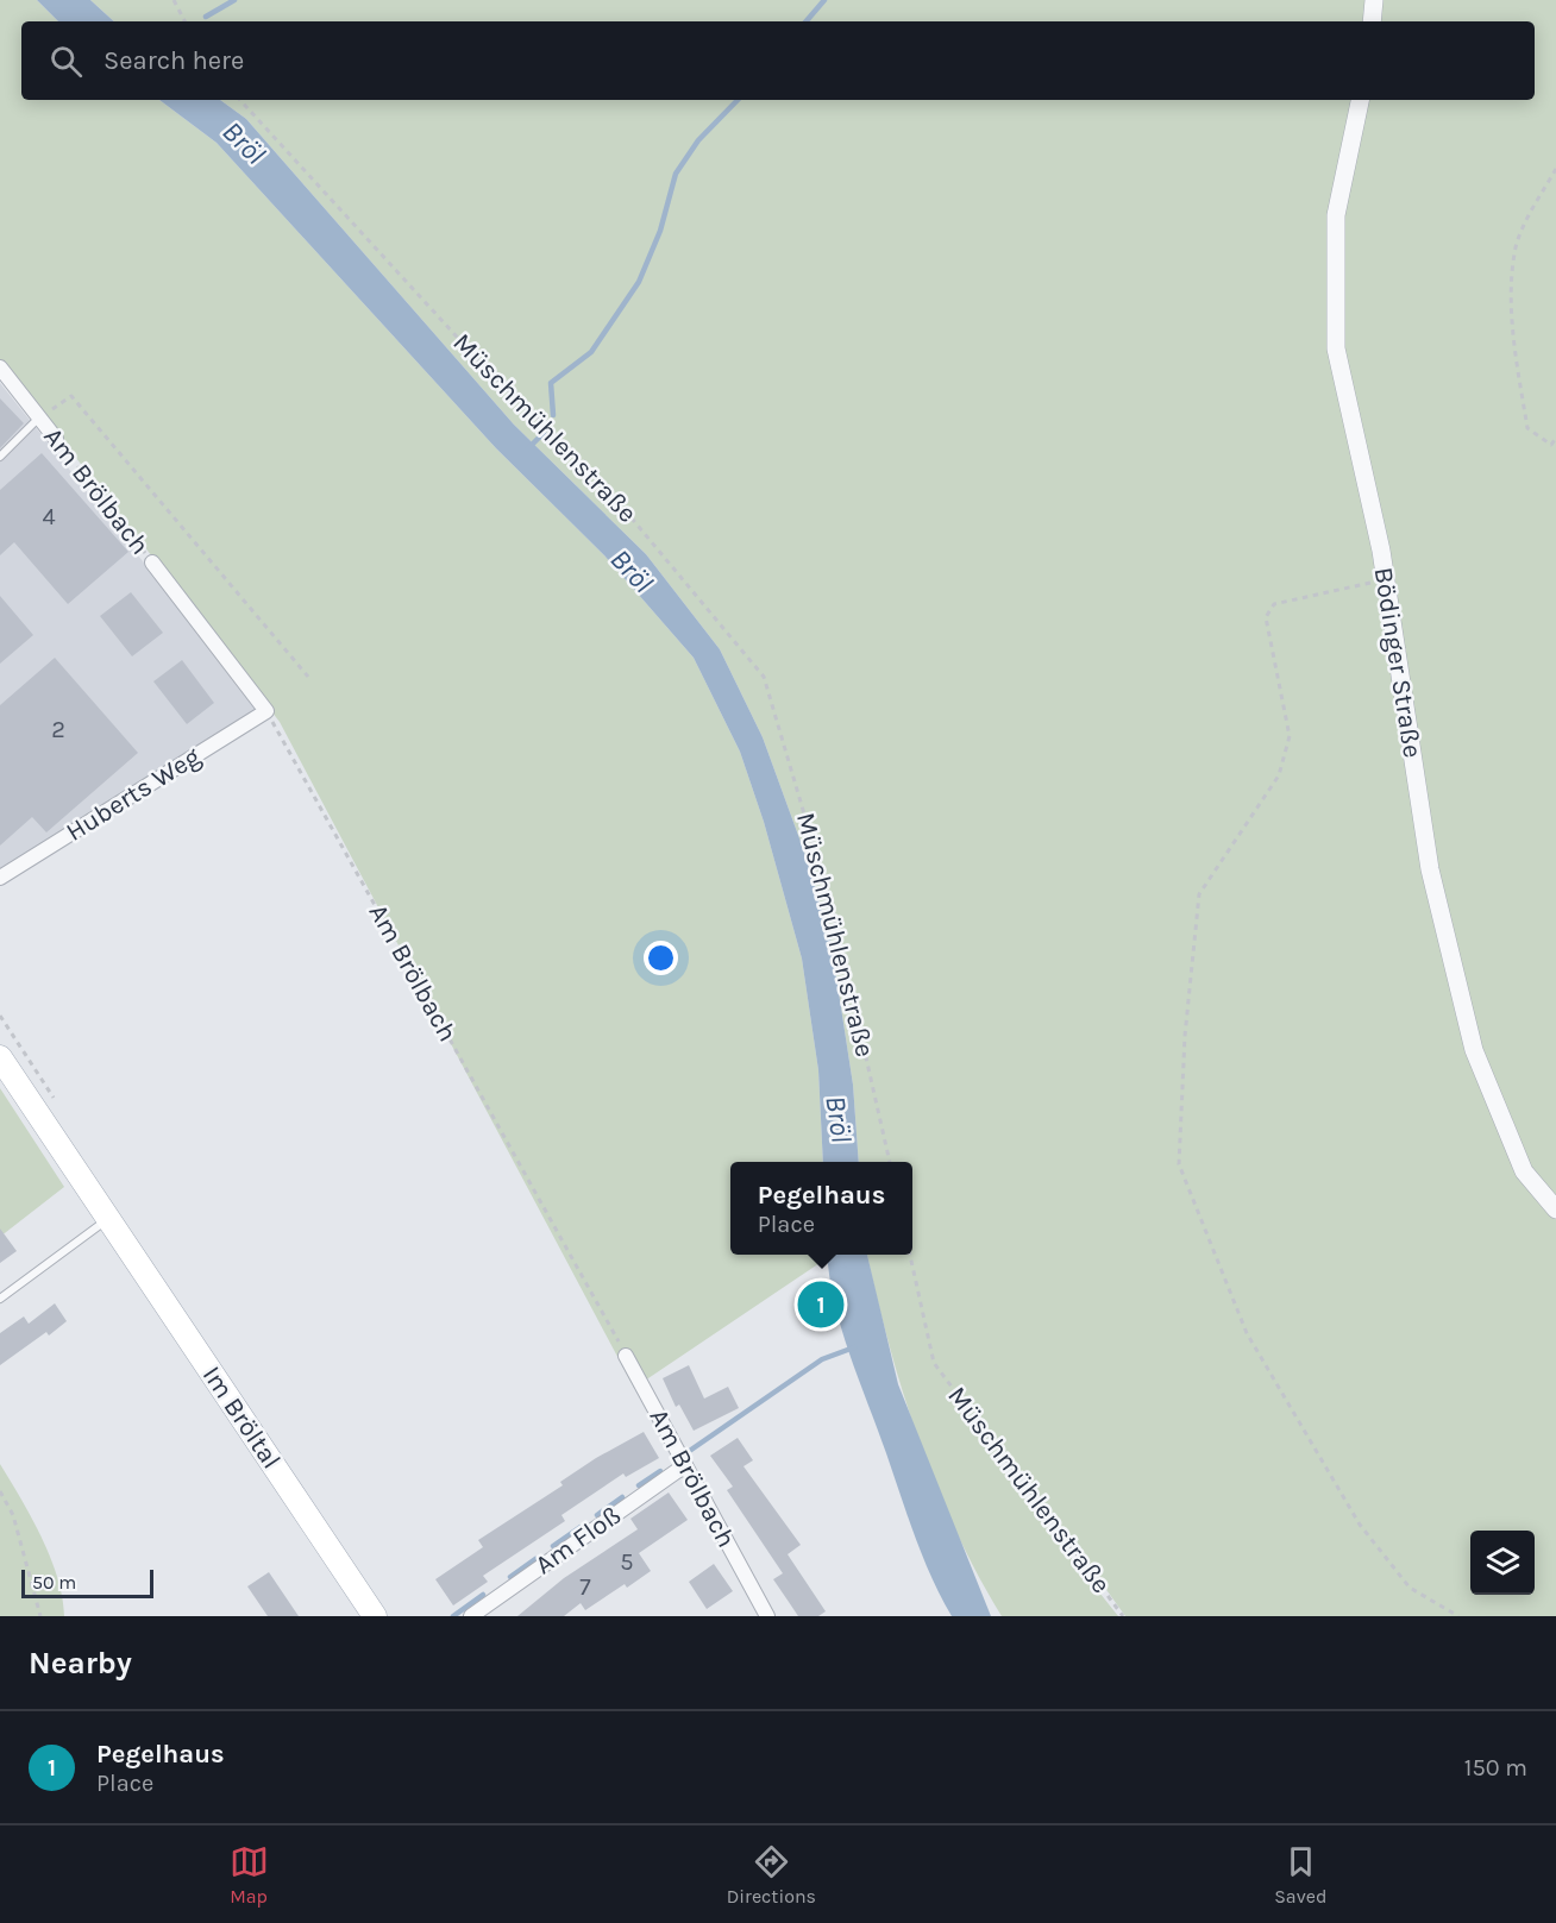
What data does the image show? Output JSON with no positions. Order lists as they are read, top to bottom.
{
  "streets": {
    "main road": ["Im Bröltal"],
    "street": [
      "Am Brölbach",
      "Bödinger Straße",
      "Huberts Weg",
      "Am Floß"
    ],
    "path": ["Müschmühlenstraße"]
  },
  "crossings": [
    ["Am Brölbach", "Huberts Weg"],
    ["Am Brölbach", "Am Floß"]
  ],
  "water": ["Bröl"],
  "house_numbers": [
    "4",
    "2",
    "5",
    "7"
  ],
  "scale_bar": "50 m",
  "page": {
    "search": "Search here",
    "popup": ["Pegelhaus", "Place"],
    "pins": "1",
    "scale": "50 m",
    "heading": "Nearby",
    "list": [
      {
        "mark": "1",
        "name": "Pegelhaus",
        "note": "Place",
        "value": "150 m"
      }
    ],
    "nav": ["Map", "Directions", "Saved"]
  }
}
